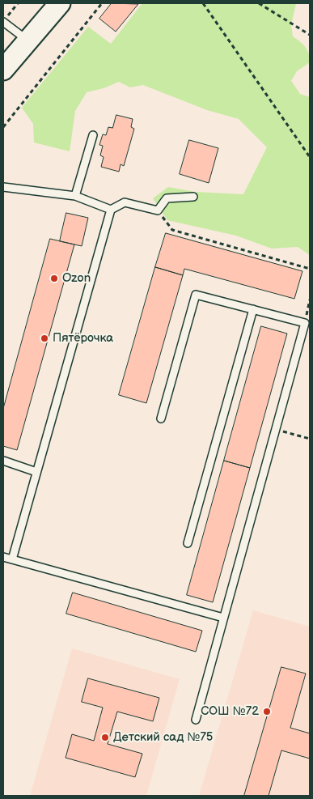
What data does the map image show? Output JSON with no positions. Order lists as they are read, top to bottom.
{
  "places": [
    "Ozon",
    "Пятёрочка",
    "СОШ №72",
    "Детский сад №75"
  ]
}
